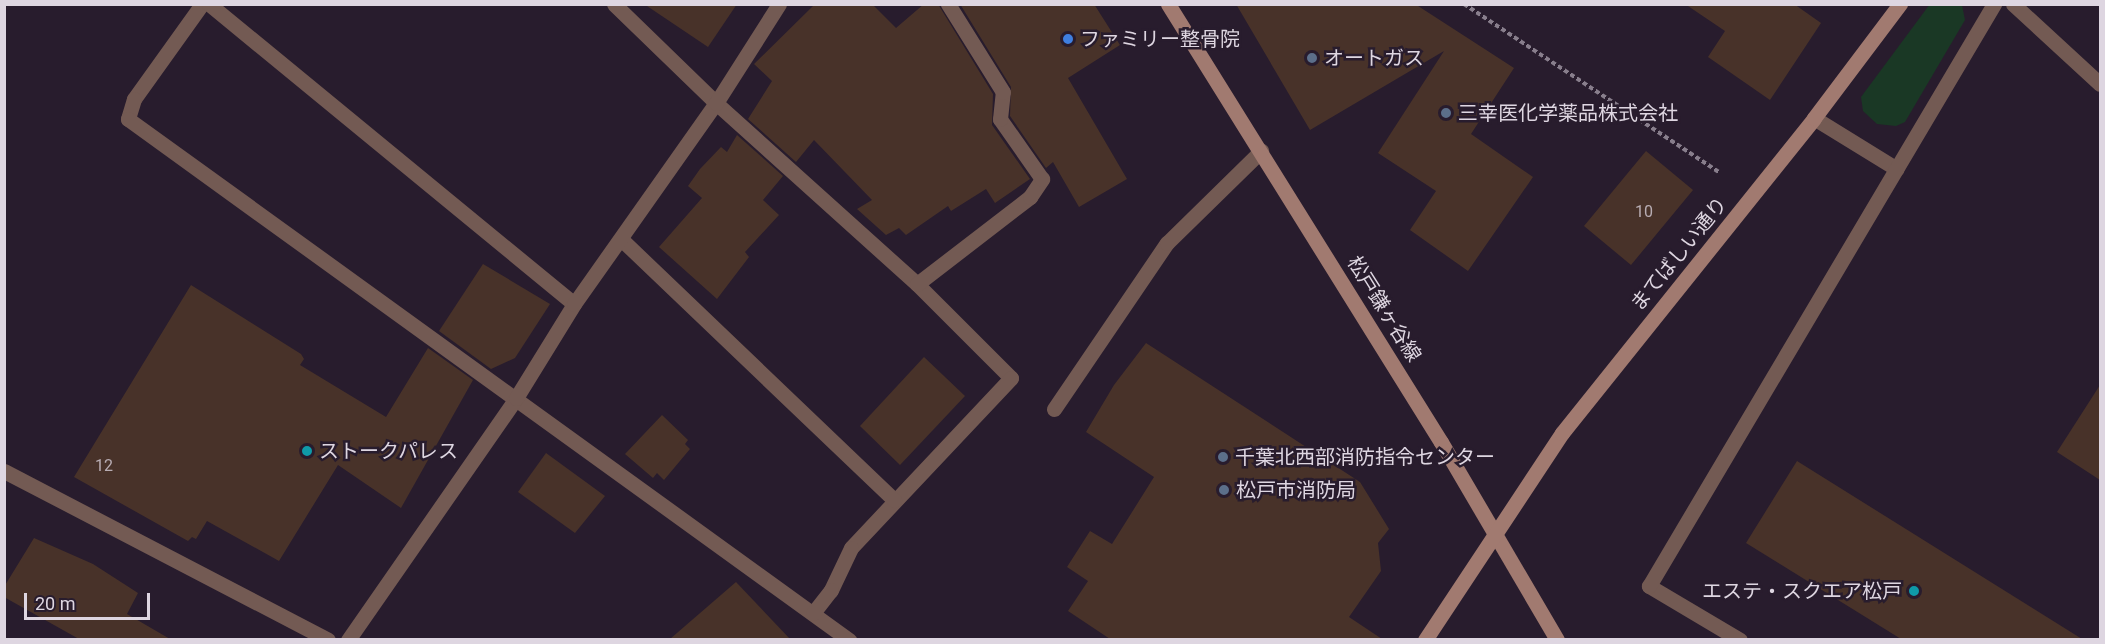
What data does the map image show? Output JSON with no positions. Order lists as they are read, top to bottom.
{
  "streets": {
    "street": ["まてばしい通り", "松戸鎌ヶ谷線"]
  },
  "crossings": [
    ["まてばしい通り", "松戸鎌ヶ谷線"]
  ],
  "places": [
    "ファミリー整骨院",
    "オートガス",
    "三幸医化学薬品株式会社",
    "ストークパレス",
    "千葉北西部消防指令センター",
    "松戸市消防局",
    "エステ・スクエア松戸"
  ],
  "house_numbers": ["10", "12"],
  "scale_bar": "20 m"
}
